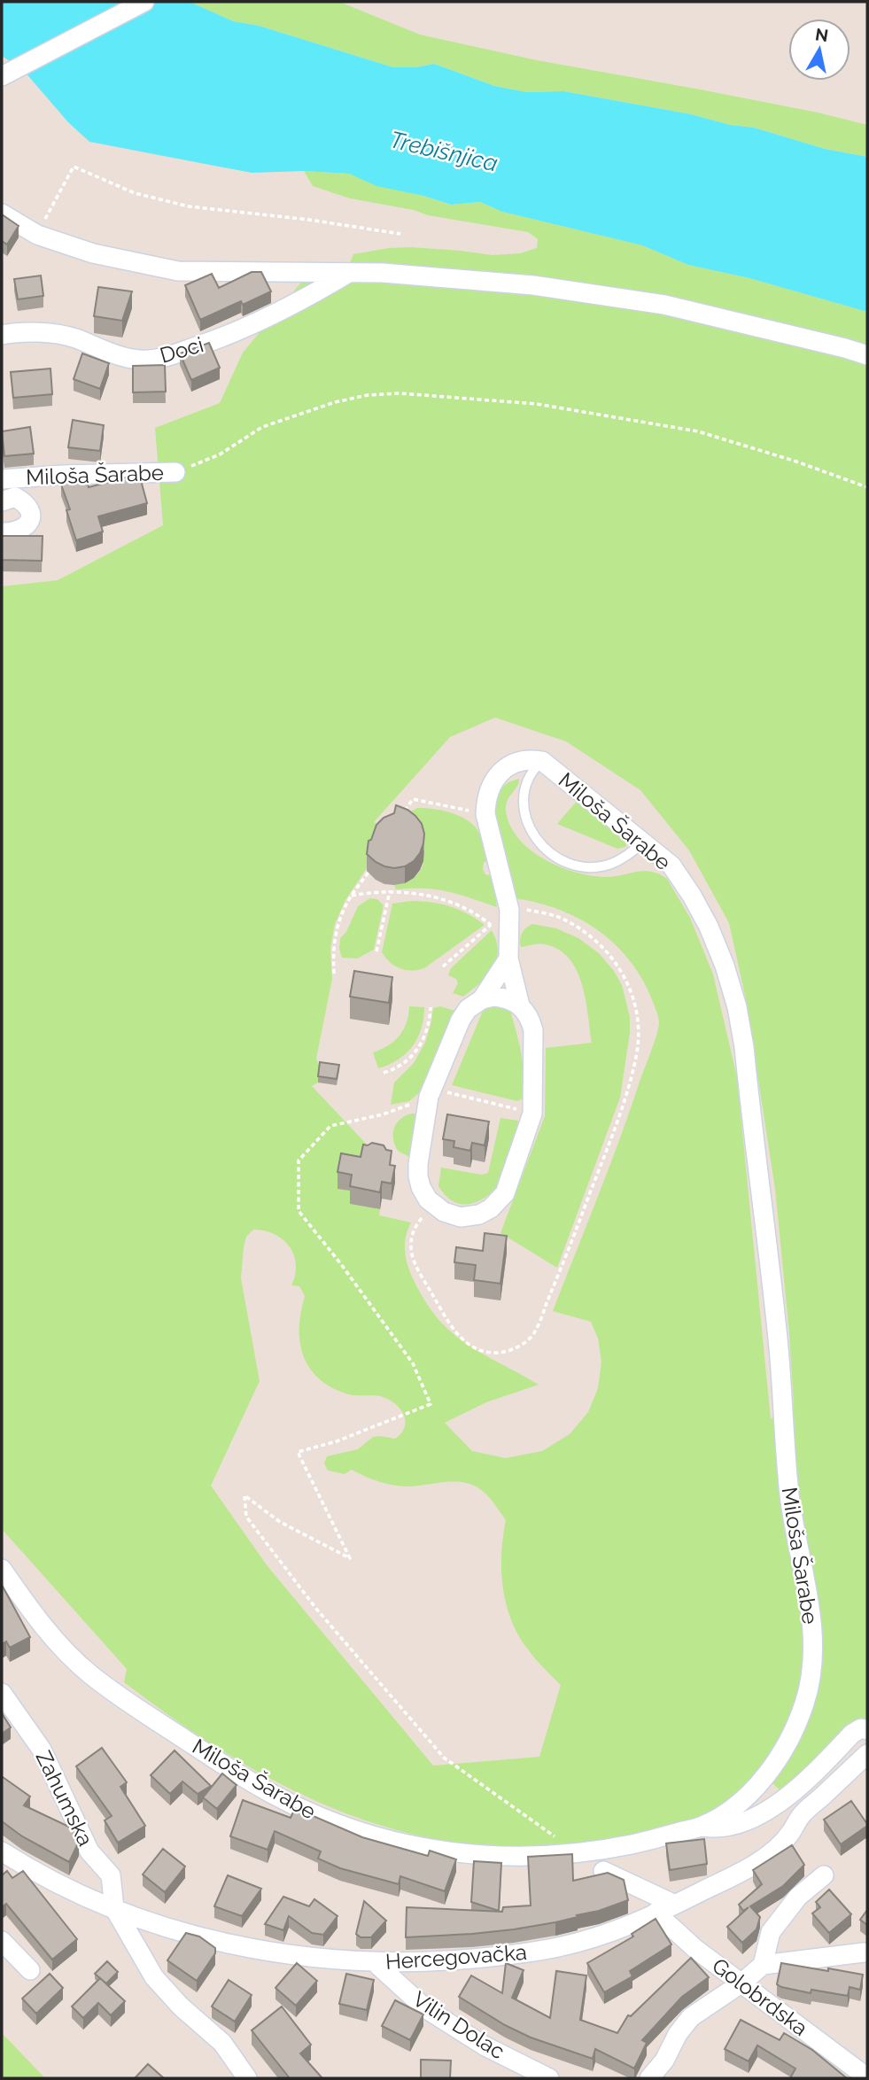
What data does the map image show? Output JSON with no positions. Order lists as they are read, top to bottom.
{
  "streets": {
    "street": [
      "Doci",
      "Miloša Šarabe",
      "Zahumska",
      "Hercegovačka",
      "Golobrdska",
      "Vilin Dolac"
    ]
  },
  "crossings": [
    ["Zahumska", "Hercegovačka"],
    ["Hercegovačka", "Golobrdska"],
    ["Hercegovačka", "Vilin Dolac"]
  ],
  "water": ["Trebišnjica"],
  "north": "top"
}
